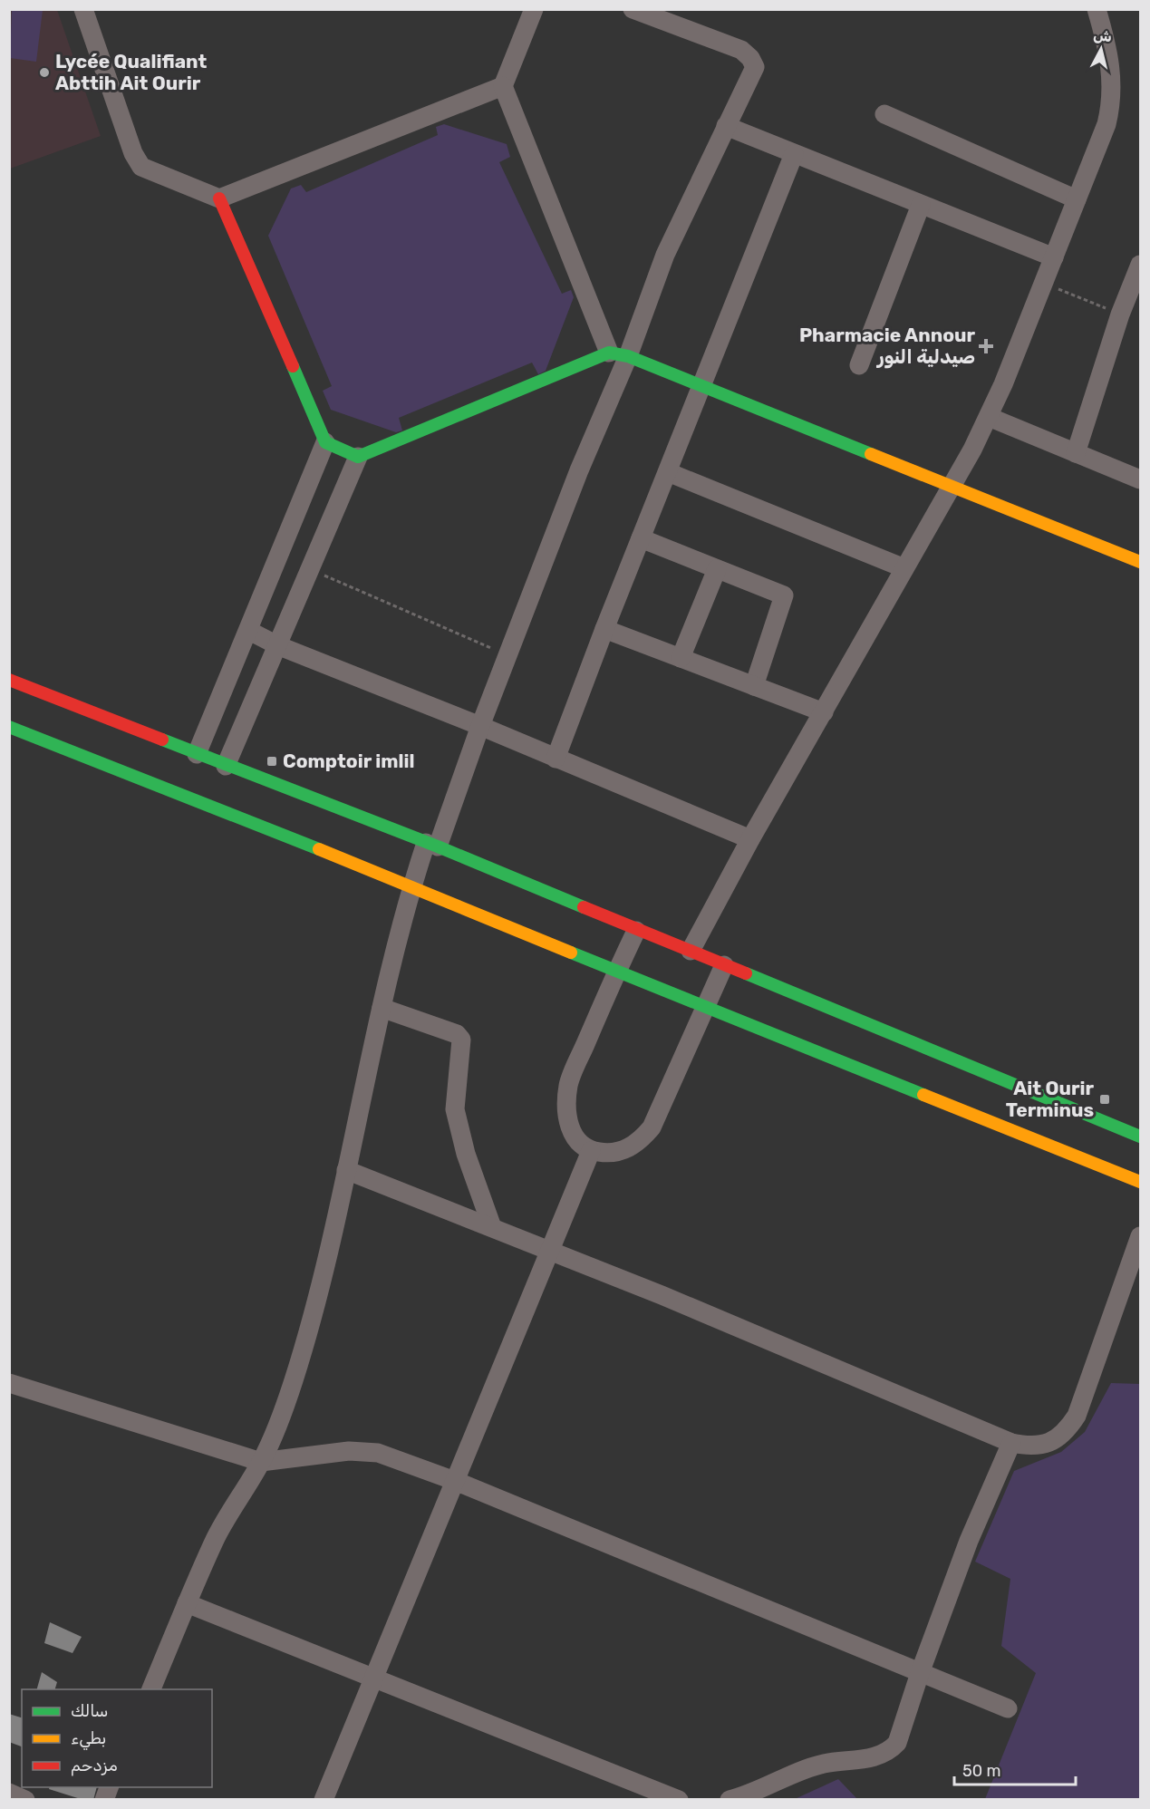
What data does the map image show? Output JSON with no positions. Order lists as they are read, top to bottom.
{
  "places": {
    "other": ["Lycée Qualifiant Abttih Ait Ourir"],
    "health": ["Pharmacie Annour صيدلية النور"],
    "transit": ["Comptoir imlil", "Ait Ourir Terminus"]
  },
  "legend": ["سالك", "بطيء", "مزدحم"],
  "scale_bar": "50 m",
  "north": "top"
}
